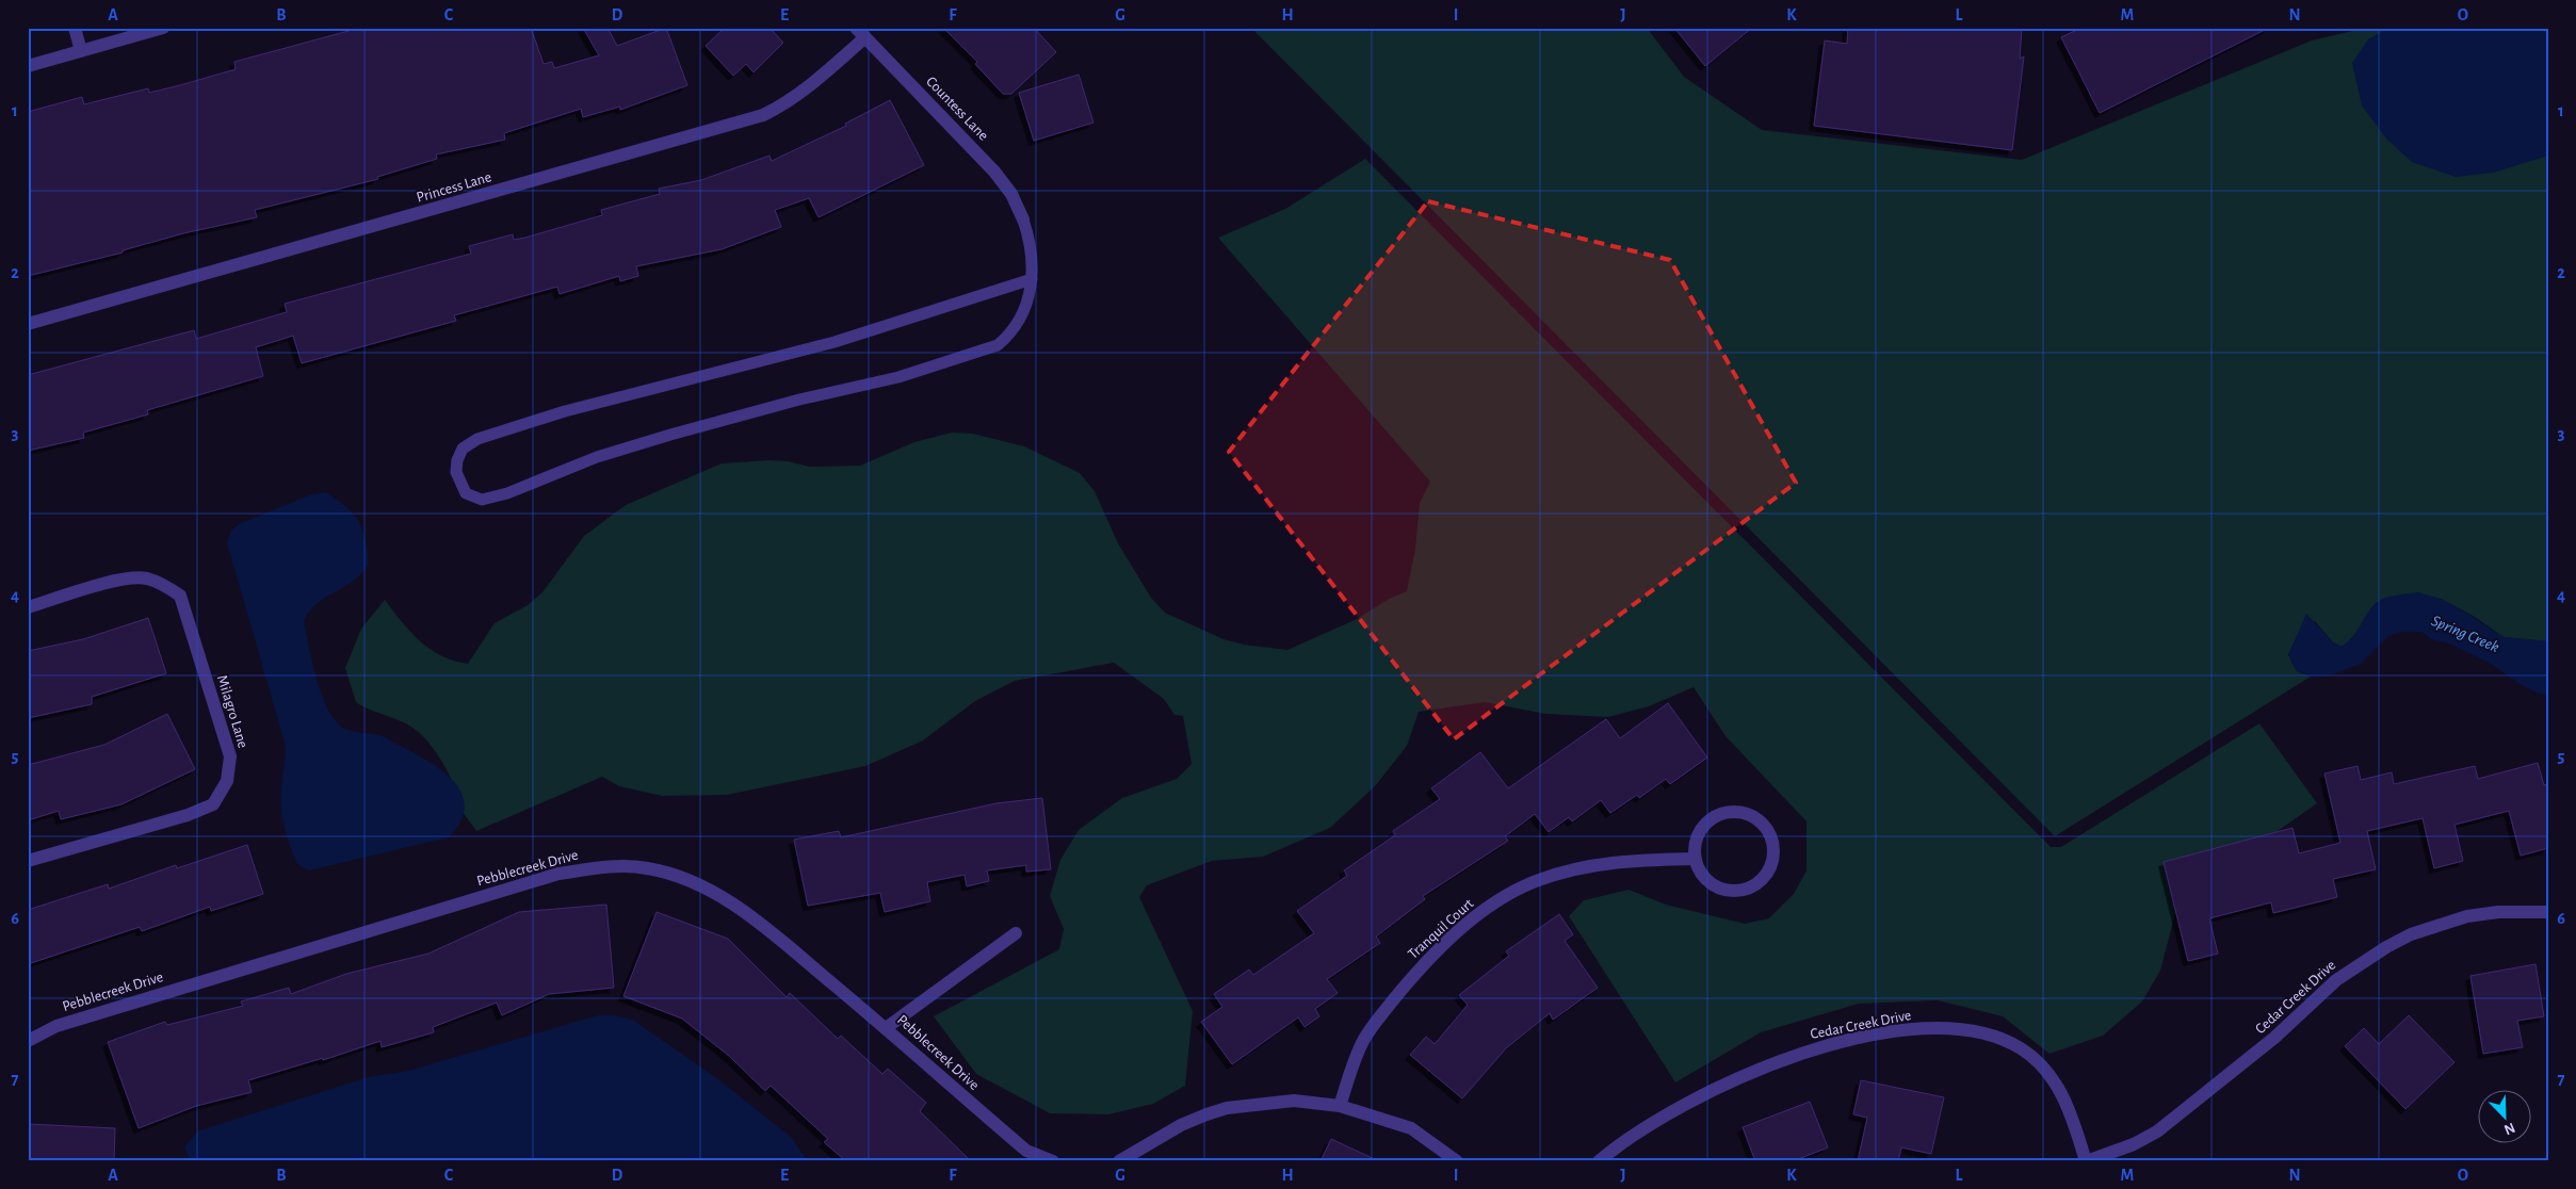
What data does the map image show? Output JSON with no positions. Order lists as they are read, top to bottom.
{
  "streets": {
    "street": [
      "Countess Lane",
      "Princess Lane",
      "Milagro Lane",
      "Pebblecreek Drive",
      "Tranquil Court",
      "Cedar Creek Drive"
    ]
  },
  "crossings": [
    ["Countess Lane", "Princess Lane"]
  ],
  "water": ["Spring Creek"],
  "north": "bottom right",
  "grid": {
    "columns": [
      "A",
      "B",
      "C",
      "D",
      "E",
      "F",
      "G",
      "H",
      "I",
      "J",
      "K",
      "L",
      "M",
      "N",
      "O"
    ],
    "rows": [
      "1",
      "2",
      "3",
      "4",
      "5",
      "6",
      "7"
    ]
  }
}
